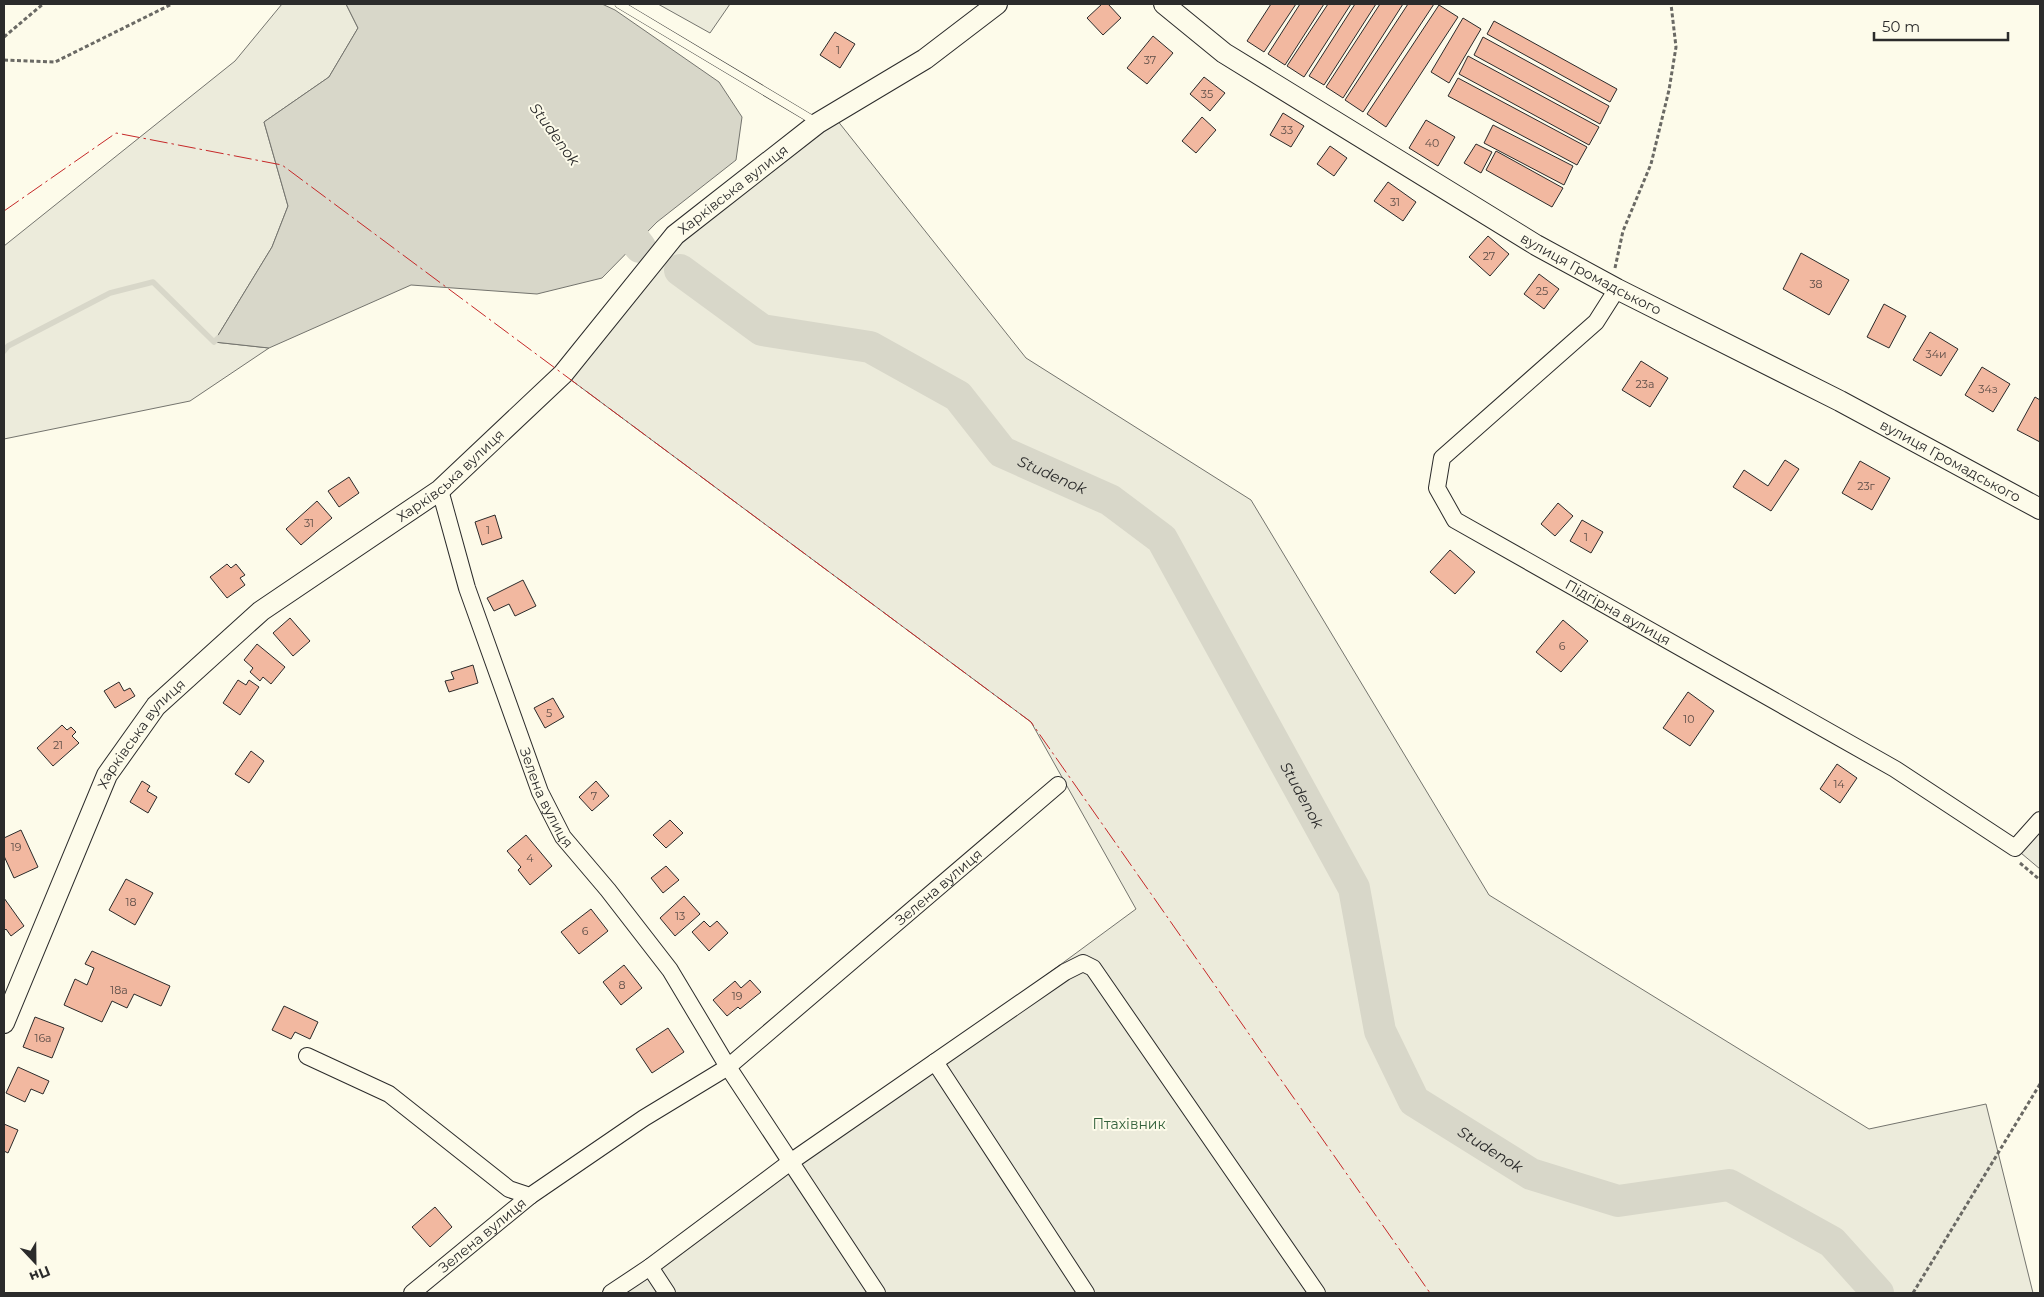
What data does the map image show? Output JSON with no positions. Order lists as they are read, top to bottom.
{
  "streets": {
    "street": [
      "Харківська вулиця",
      "вулиця Громадського",
      "Підгірна вулиця",
      "Зелена вулиця"
    ]
  },
  "crossings": [
    ["Харківська вулиця", "Зелена вулиця"],
    ["вулиця Громадського", "Підгірна вулиця"]
  ],
  "water": ["Studenok"],
  "parks": ["Птахівник"],
  "house_numbers": [
    "1",
    "37",
    "35",
    "33",
    "40",
    "31",
    "27",
    "38",
    "25",
    "34и",
    "23а",
    "34з",
    "23г",
    "31",
    "1",
    "1",
    "6",
    "5",
    "10",
    "21",
    "14",
    "7",
    "19",
    "4",
    "18",
    "13",
    "6",
    "8",
    "18а",
    "19",
    "16а"
  ],
  "scale_bar": "50 m",
  "north": "bottom"
}
